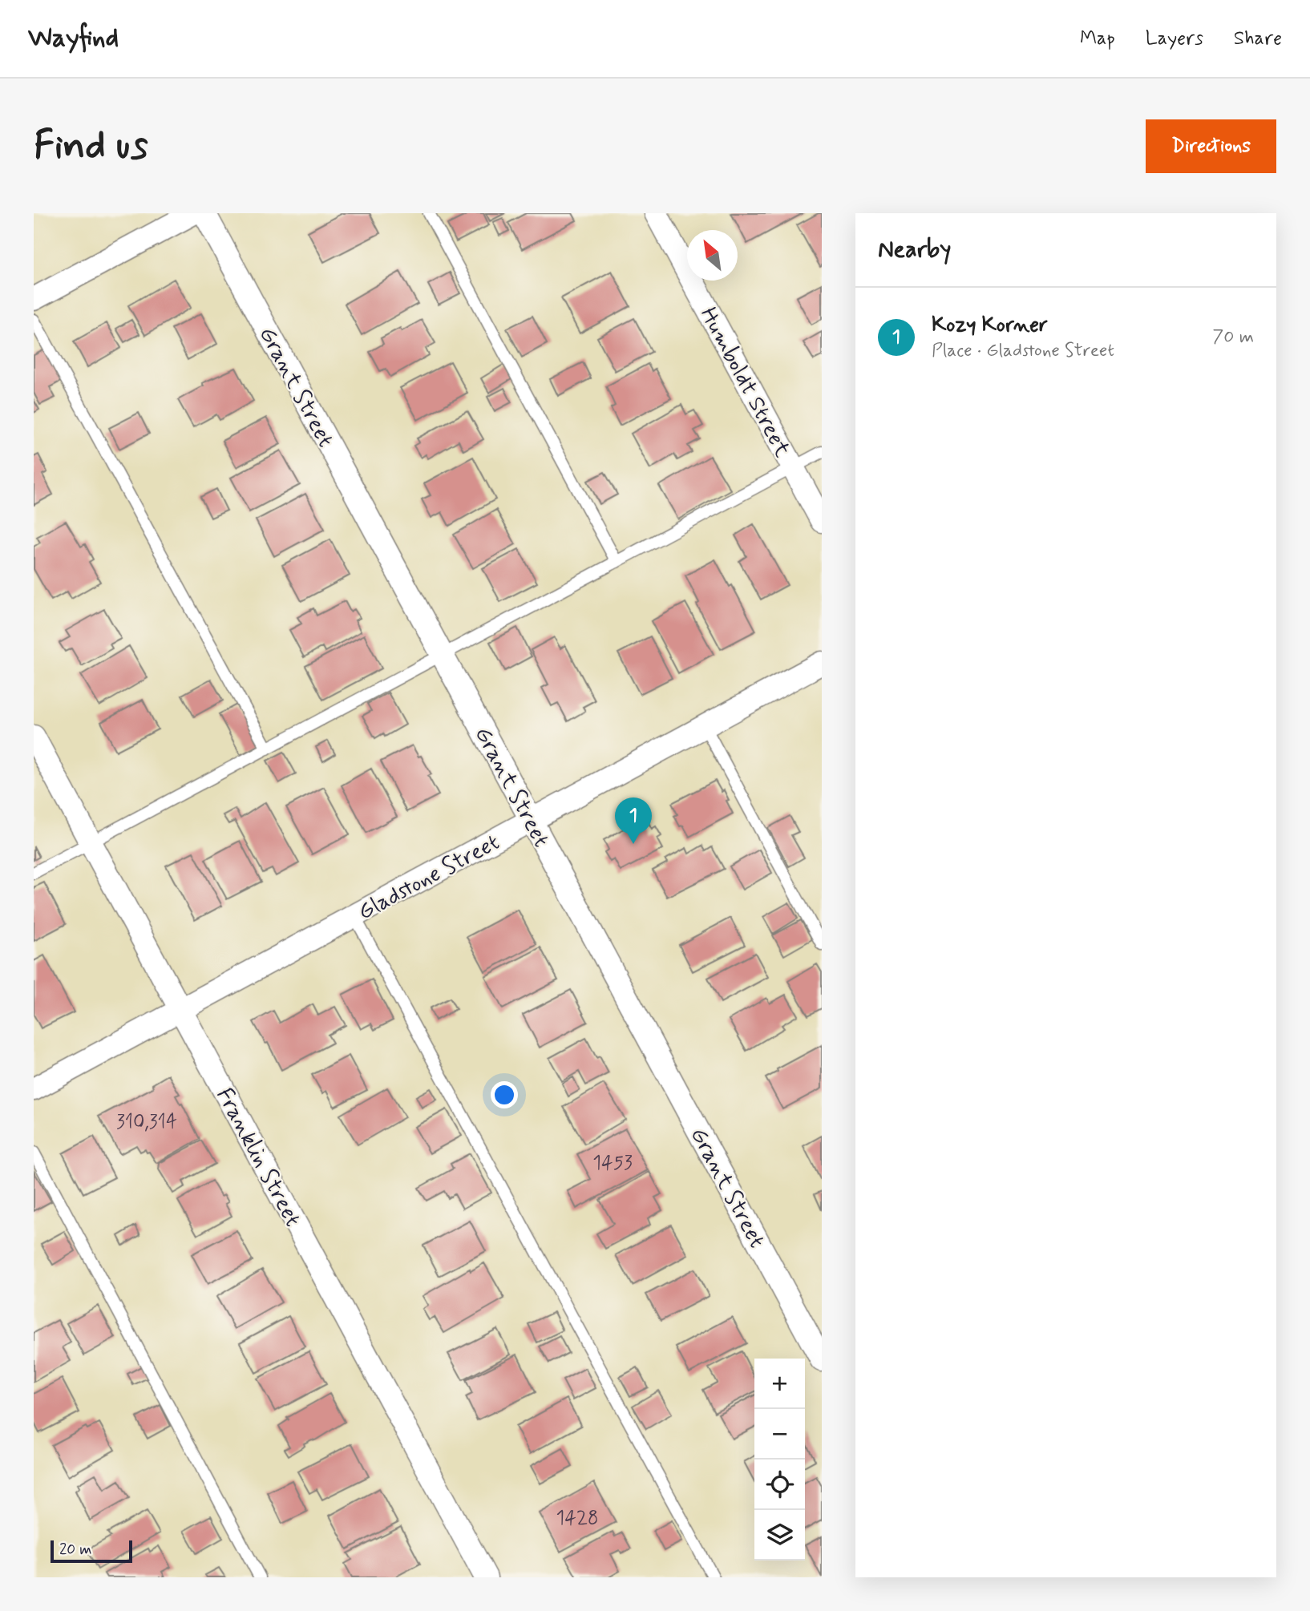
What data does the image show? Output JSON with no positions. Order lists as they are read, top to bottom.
{
  "streets": {
    "street": [
      "Humboldt Street",
      "Grant Street",
      "Gladstone Street",
      "Franklin Street"
    ]
  },
  "crossings": [
    ["Grant Street", "Gladstone Street"],
    ["Gladstone Street", "Franklin Street"]
  ],
  "house_numbers": ["310,314", "1453", "1428"],
  "scale_bar": "20 m",
  "north": "top left",
  "page": {
    "header": "Wayfind",
    "nav": ["Map", "Layers", "Share"],
    "buttons": "Directions",
    "title": "Find us",
    "heading": "Nearby",
    "list": [
      {
        "mark": "1",
        "name": "Kozy Korner",
        "note": "Place · Gladstone Street",
        "value": "70 m"
      }
    ],
    "pins": "1",
    "map_buttons": ["+", "−"],
    "scale": "20 m"
  }
}
